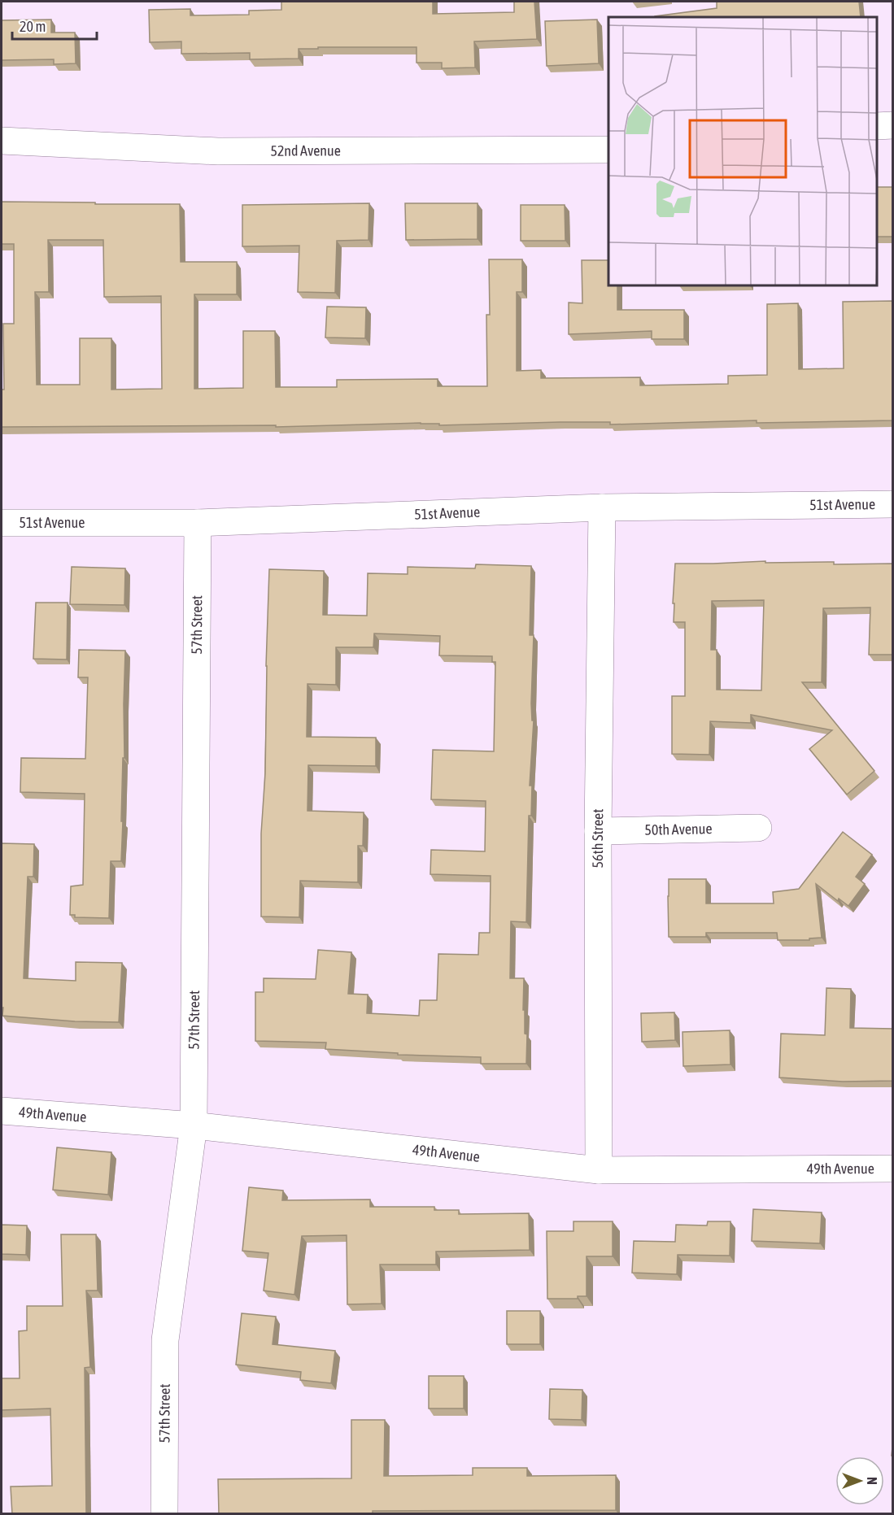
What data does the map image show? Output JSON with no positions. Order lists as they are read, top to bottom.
{
  "streets": {
    "street": [
      "52nd Avenue",
      "51st Avenue",
      "57th Street",
      "50th Avenue",
      "56th Street",
      "49th Avenue"
    ]
  },
  "crossings": [
    ["51st Avenue", "57th Street"],
    ["51st Avenue", "56th Street"],
    ["57th Street", "49th Avenue"],
    ["50th Avenue", "56th Street"],
    ["56th Street", "49th Avenue"]
  ],
  "scale_bar": "20 m",
  "north": "right"
}
